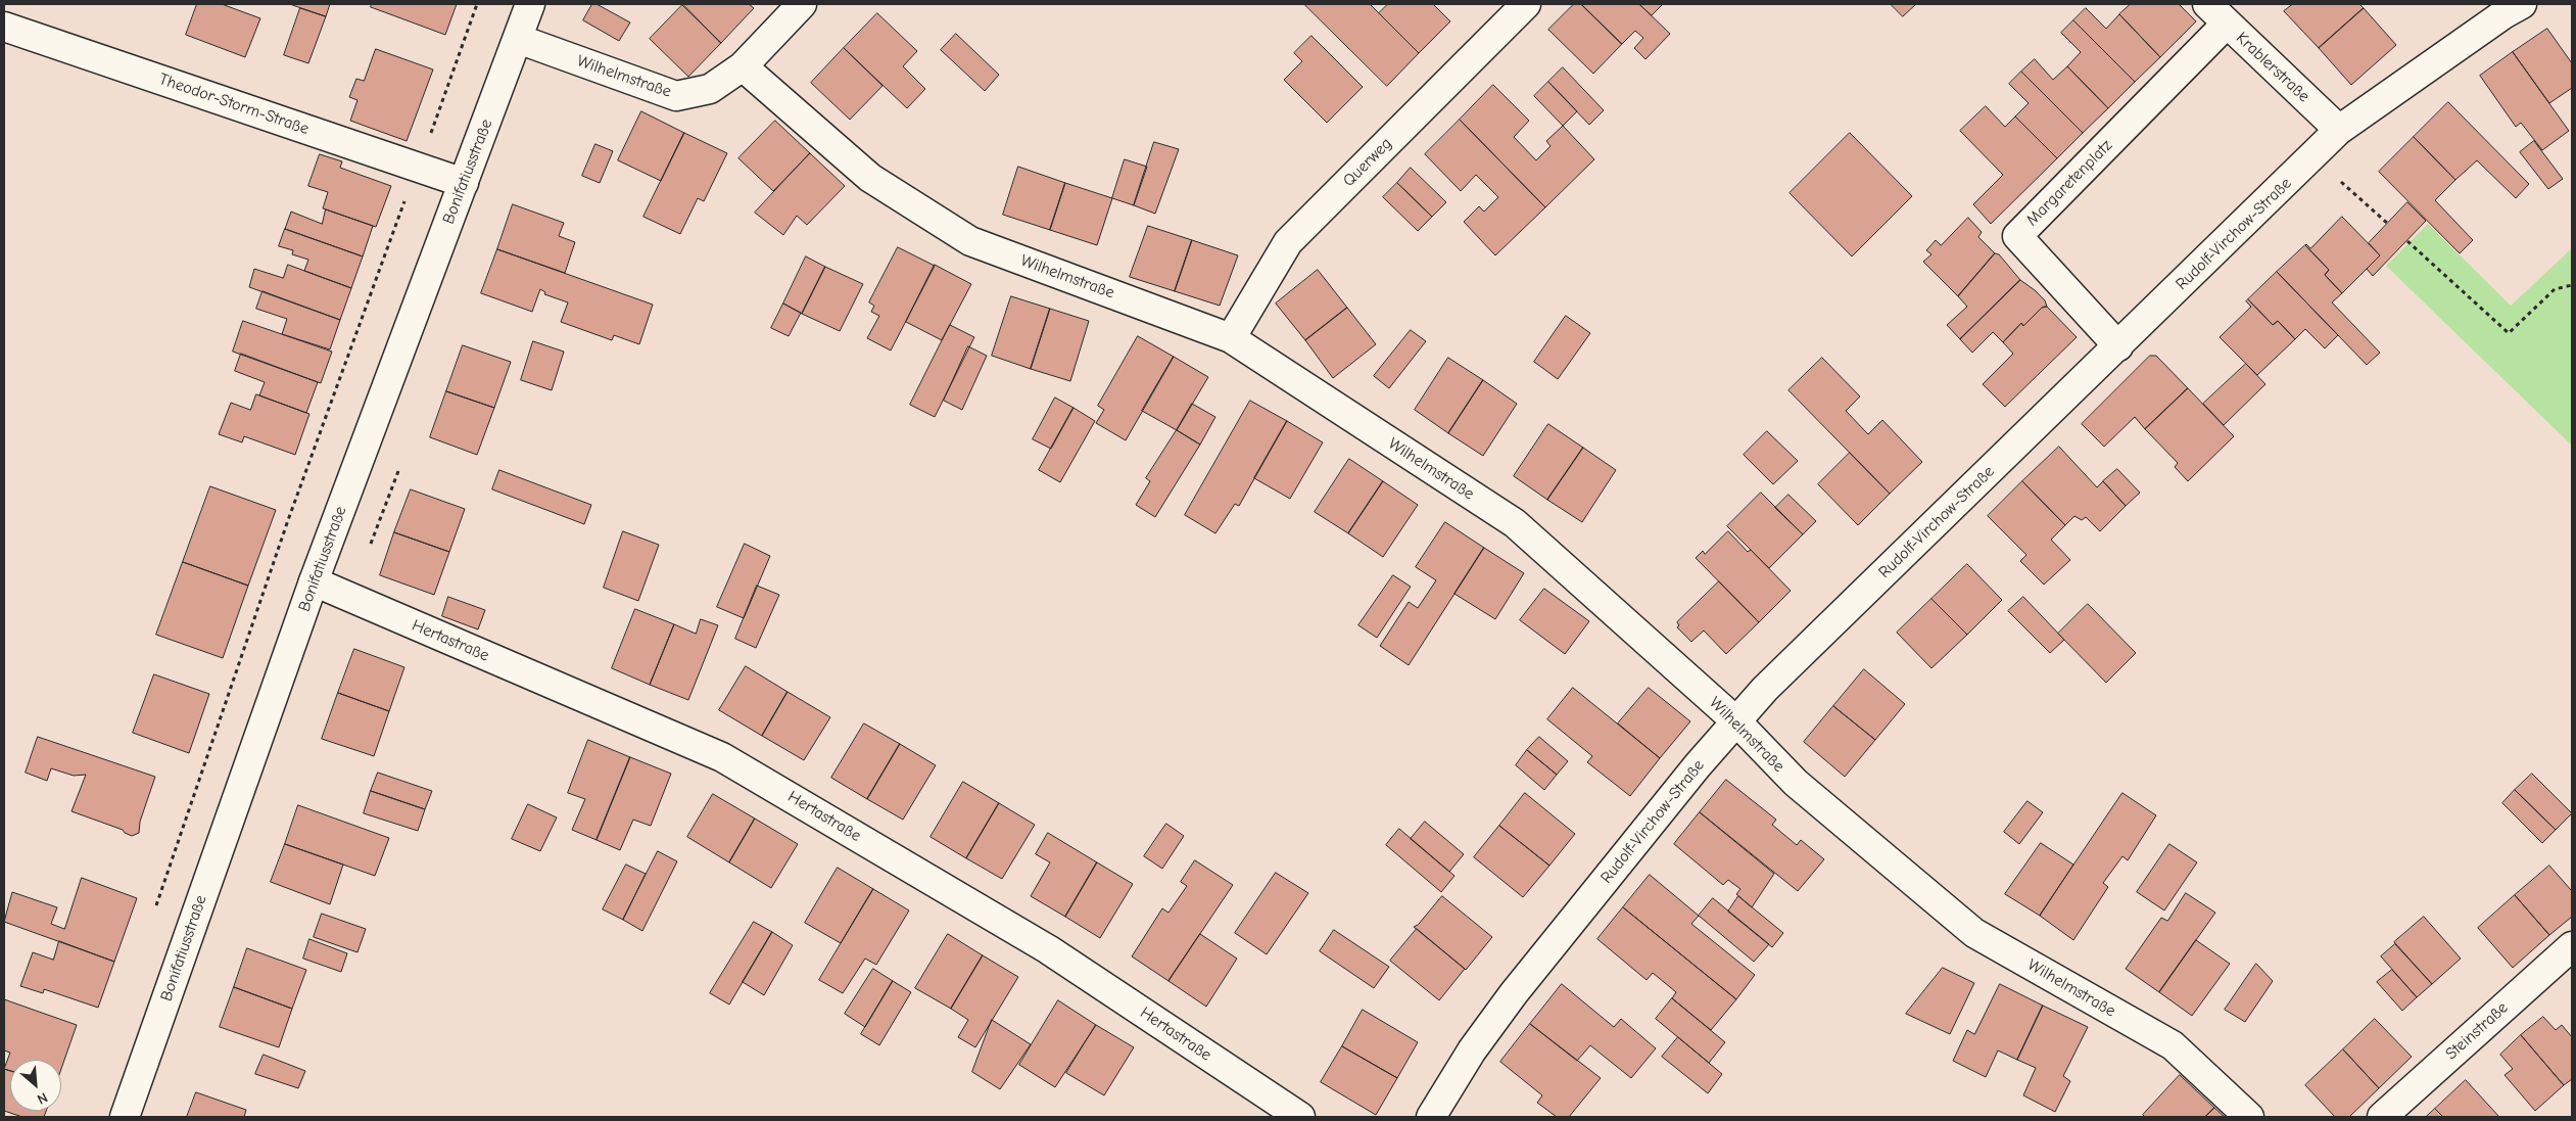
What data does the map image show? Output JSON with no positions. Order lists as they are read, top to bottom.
{
  "streets": {
    "street": [
      "Krablerstraße",
      "Wilhelmstraße",
      "Theodor-Storm-Straße",
      "Querweg",
      "Bonifatiusstraße",
      "Margaretenplatz",
      "Rudolf-Virchow-Straße",
      "Hertastraße",
      "Steinstraße"
    ]
  },
  "crossings": [
    ["Krablerstraße", "Margaretenplatz"],
    ["Krablerstraße", "Rudolf-Virchow-Straße"],
    ["Wilhelmstraße", "Querweg"],
    ["Wilhelmstraße", "Bonifatiusstraße"],
    ["Wilhelmstraße", "Rudolf-Virchow-Straße"],
    ["Theodor-Storm-Straße", "Bonifatiusstraße"],
    ["Bonifatiusstraße", "Hertastraße"],
    ["Margaretenplatz", "Rudolf-Virchow-Straße"]
  ],
  "north": "bottom right"
}
